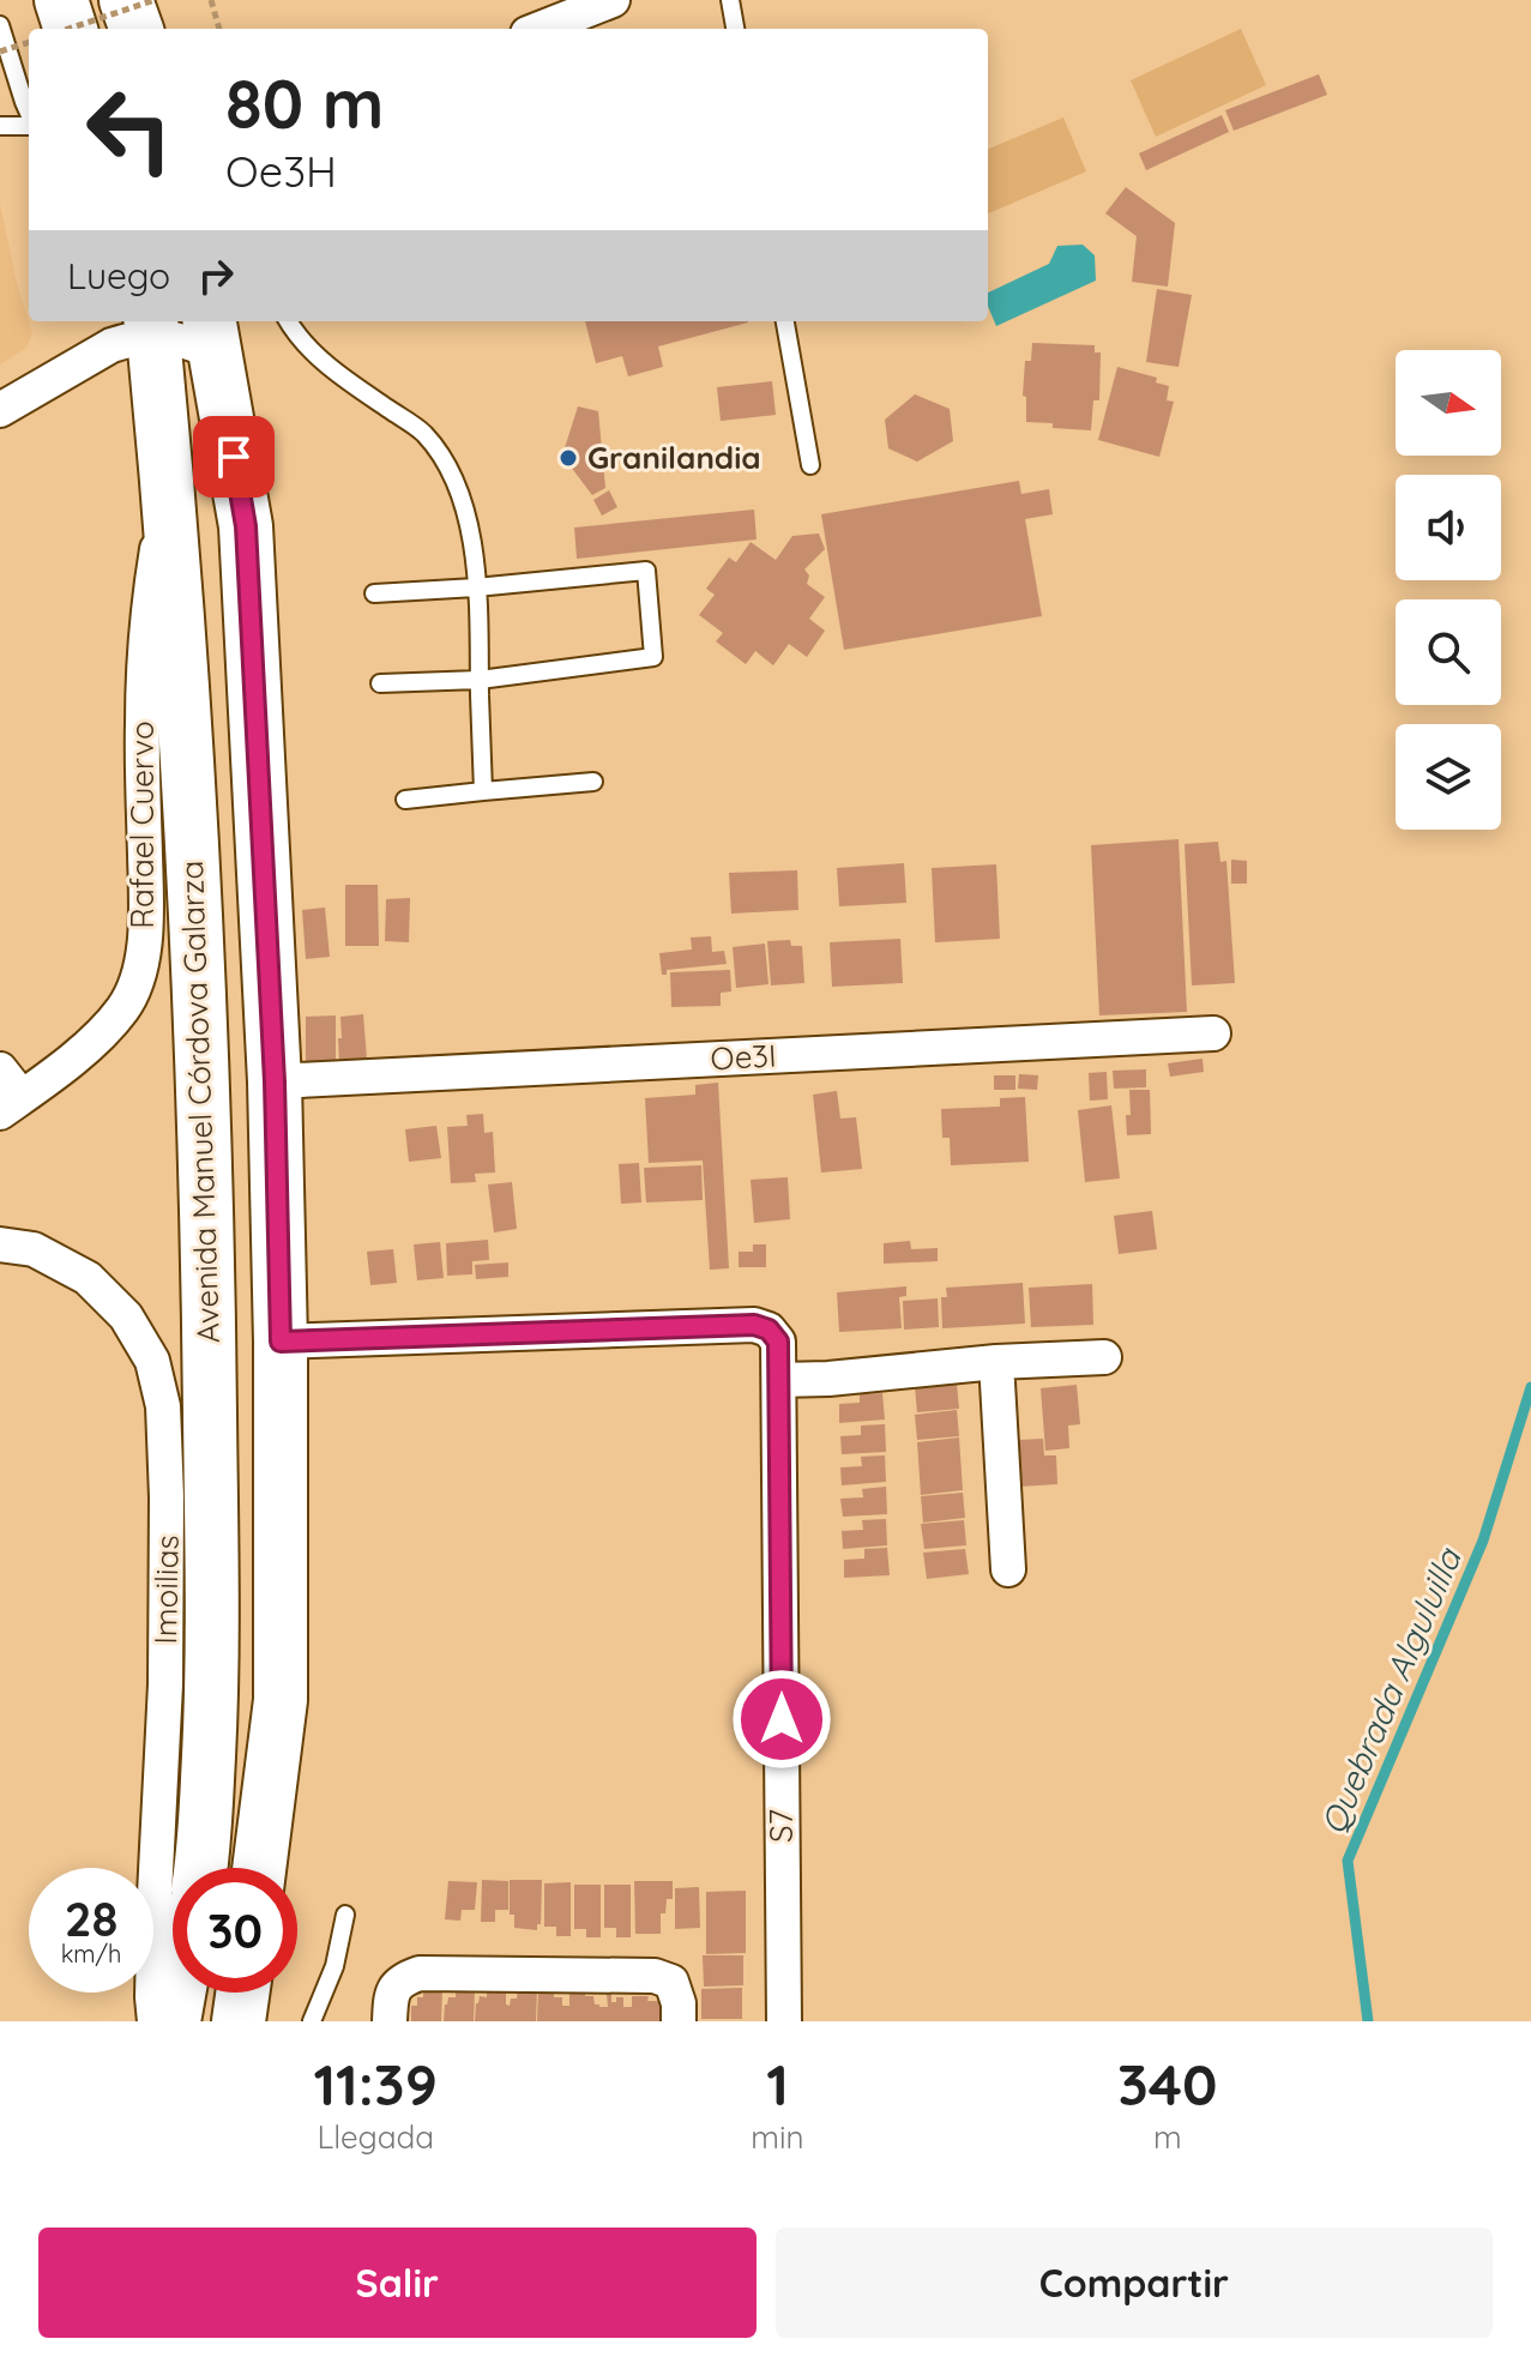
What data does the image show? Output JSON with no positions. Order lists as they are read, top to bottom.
{
  "streets": {
    "main road": ["Avenida Manuel Córdova Galarza"],
    "street": [
      "Rafael Cuervo",
      "Oe3I",
      "Imoilias",
      "S7"
    ]
  },
  "crossings": [
    ["Rafael Cuervo", "Avenida Manuel Córdova Galarza"]
  ],
  "water": ["Quebrada Alguluilla"],
  "places": ["Granilandia"],
  "north": "right",
  "page": {
    "turn": ["80 m", "Oe3H"],
    "then": "Luego",
    "speed": "28 km/h",
    "limit": "30",
    "eta": [
      "11:39",
      "Llegada",
      "1",
      "min",
      "340",
      "m"
    ],
    "buttons": ["Salir", "Compartir"]
  }
}
